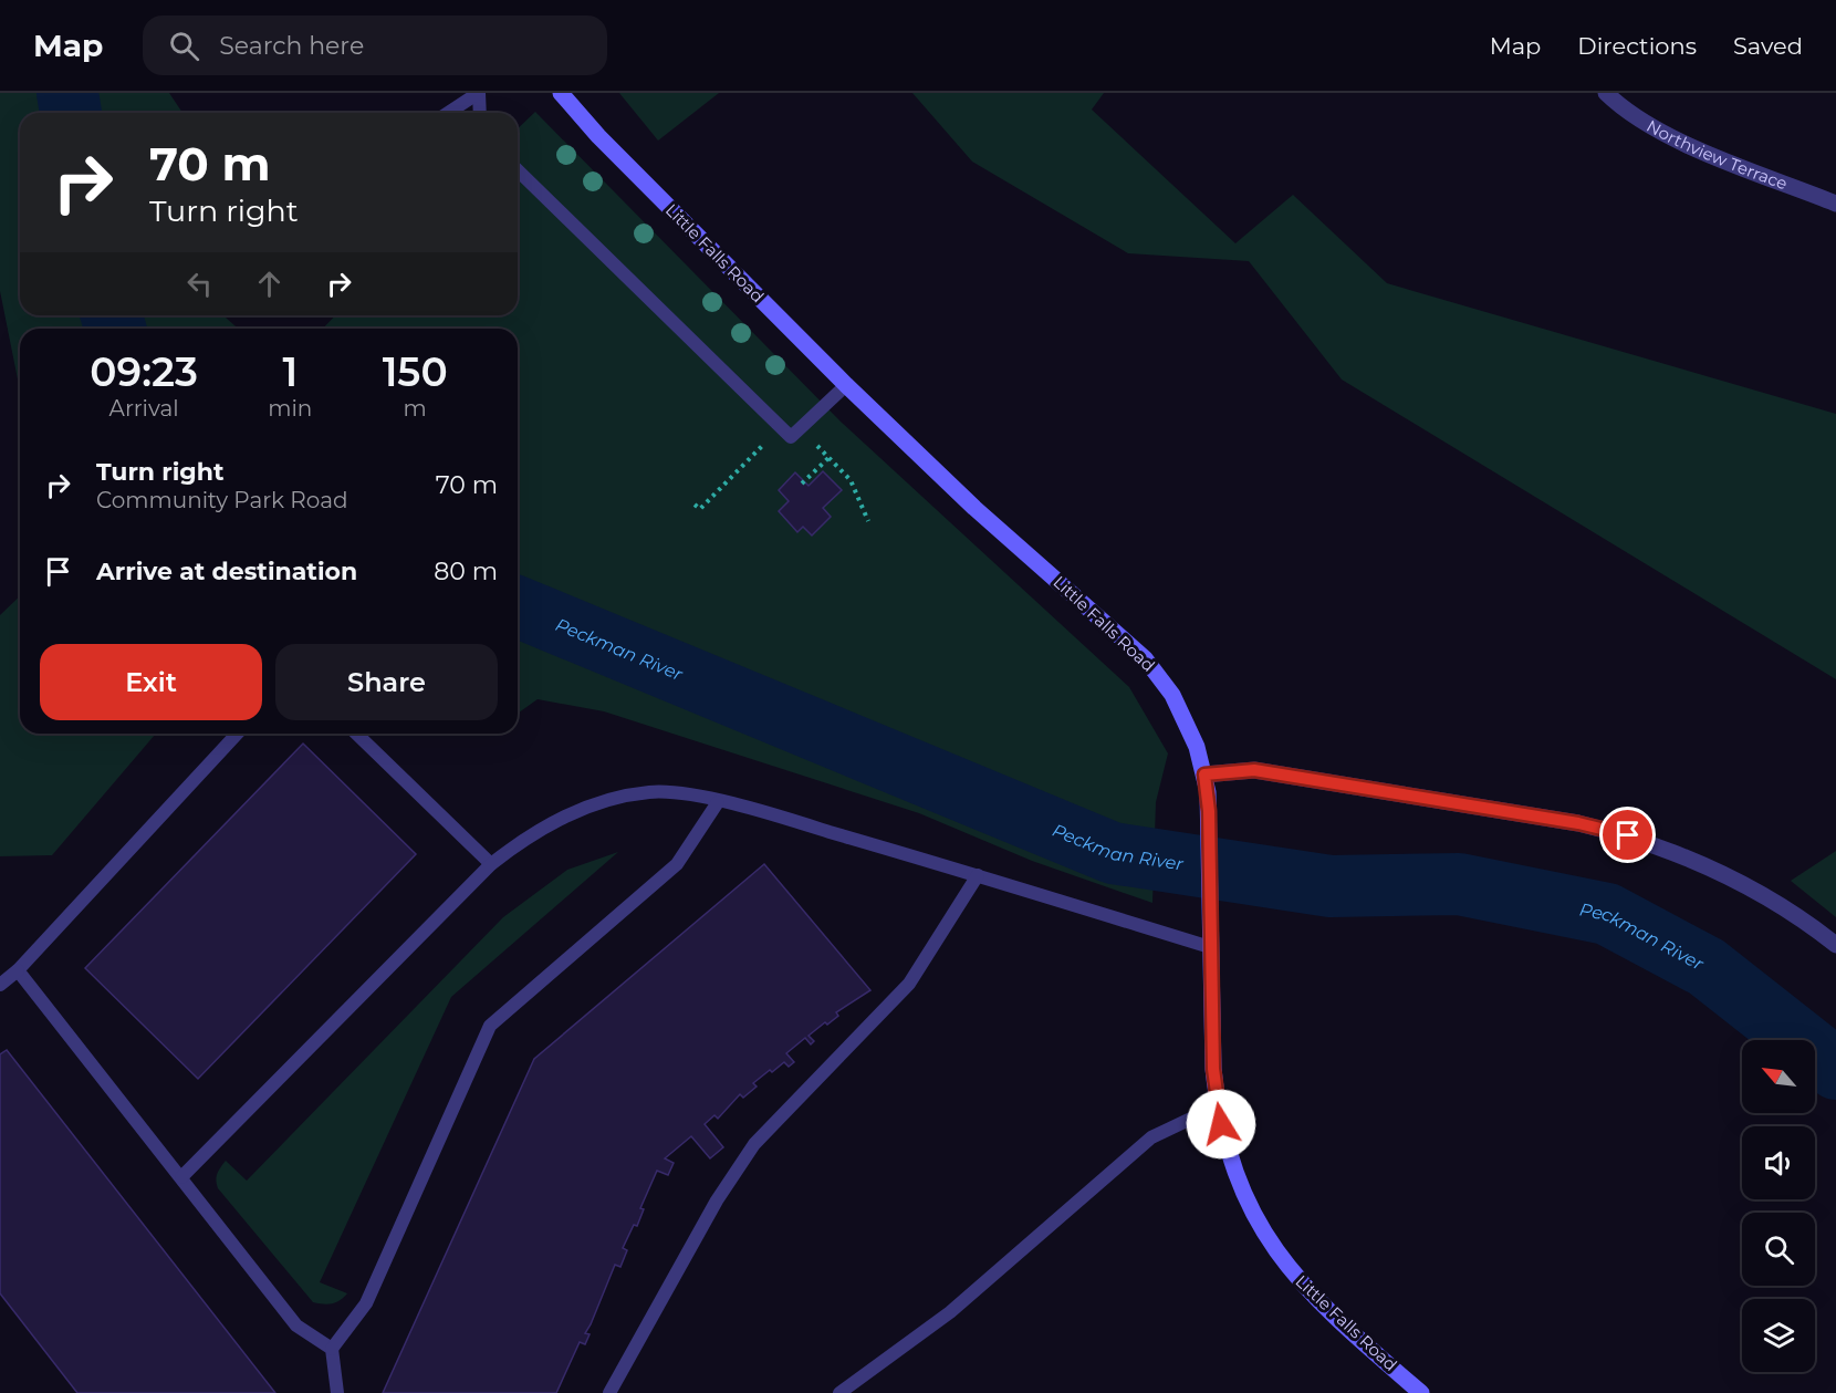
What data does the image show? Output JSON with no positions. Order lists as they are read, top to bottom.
{
  "streets": {
    "street": ["Northview Terrace", "Little Falls Road"]
  },
  "water": ["Peckman River"],
  "north": "top left",
  "page": {
    "header": "Map",
    "search": "Search here",
    "nav": ["Map", "Directions", "Saved"],
    "turn": ["70 m", "Turn right"],
    "eta": [
      "09:23",
      "Arrival",
      "1",
      "min",
      "150",
      "m"
    ],
    "list": [
      {
        "name": "Turn right",
        "note": "Community Park Road",
        "value": "70 m"
      },
      {
        "name": "Arrive at destination",
        "value": "80 m"
      }
    ],
    "buttons": ["Exit", "Share"]
  }
}
